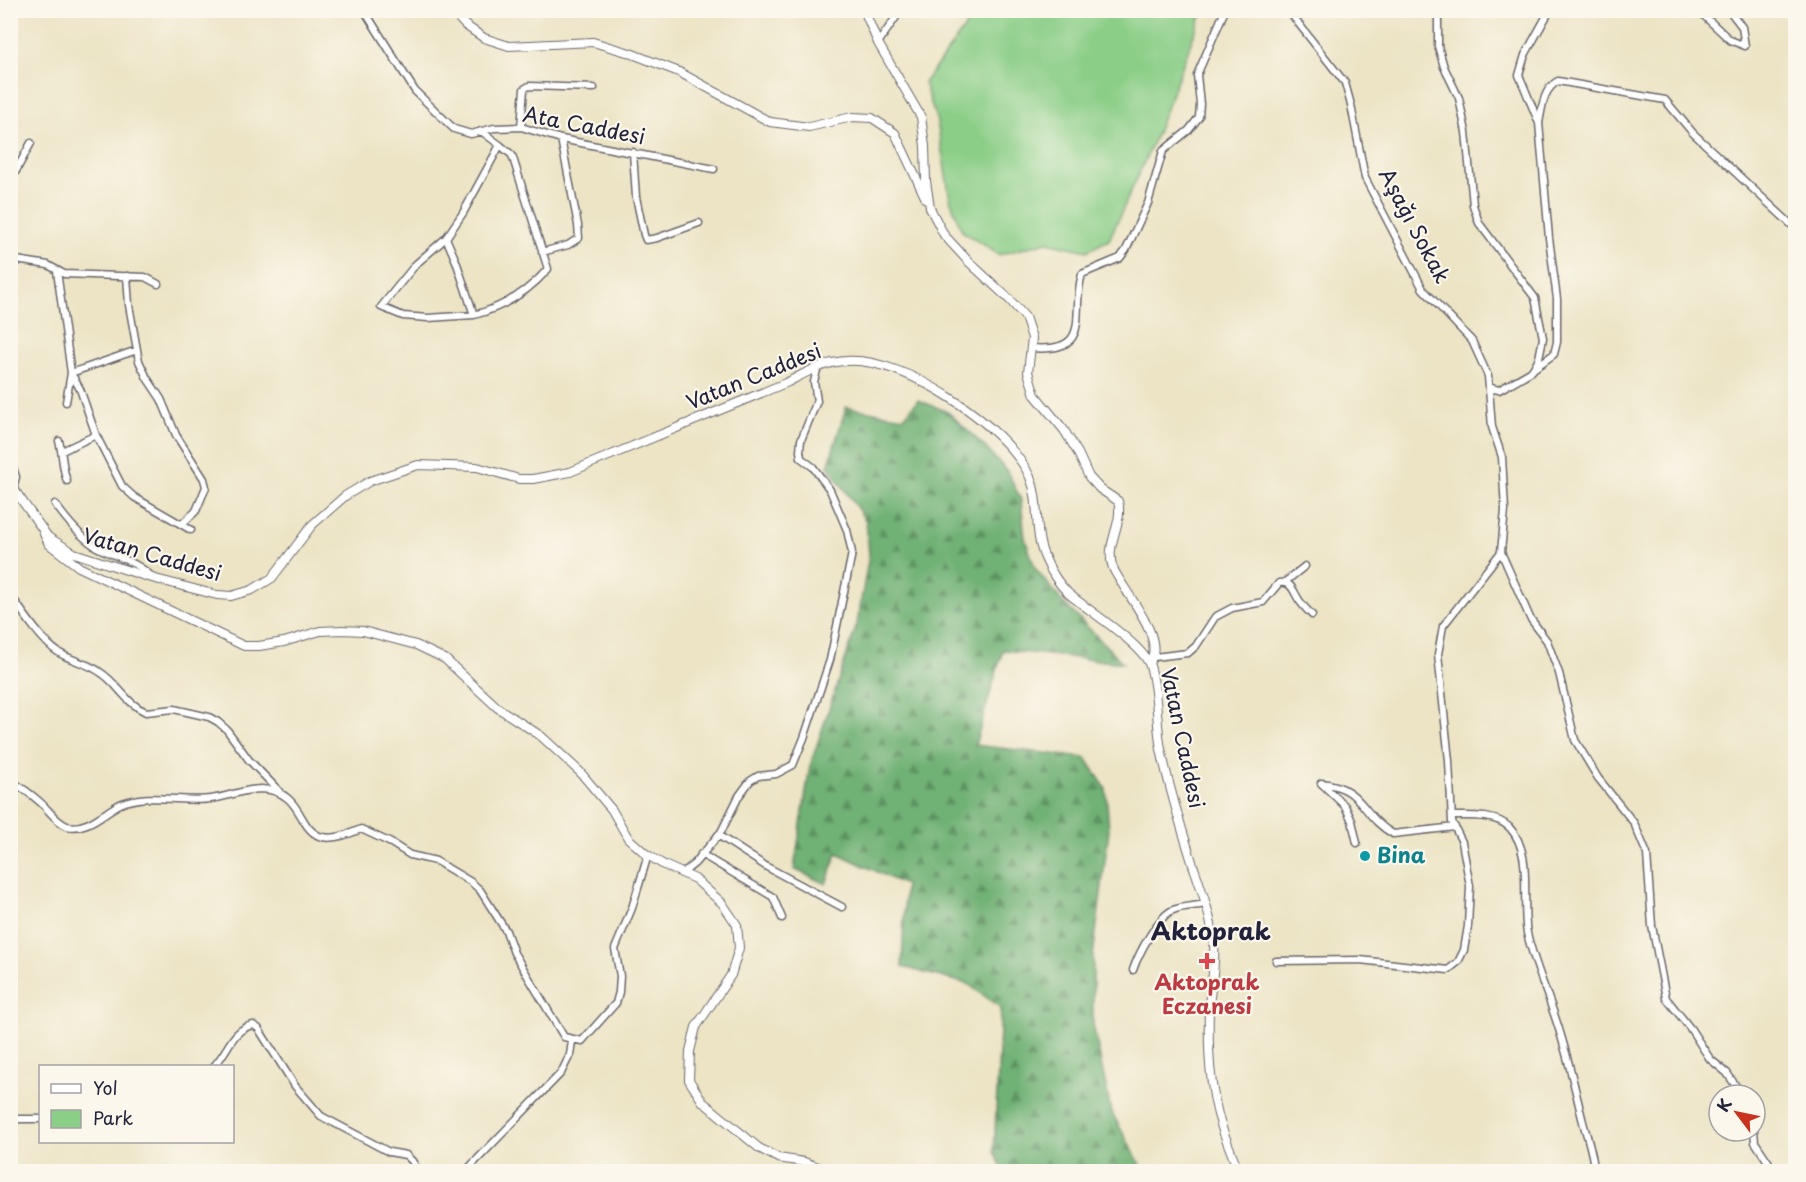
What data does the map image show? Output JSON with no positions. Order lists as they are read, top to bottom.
{
  "streets": {
    "street": ["Ata Caddesi", "Aşağı Sokak", "Vatan Caddesi"]
  },
  "districts": ["Aktoprak"],
  "places": {
    "other": ["Bina"],
    "health": ["Aktoprak Eczanesi"]
  },
  "legend": ["Yol", "Park"],
  "north": "top left"
}
